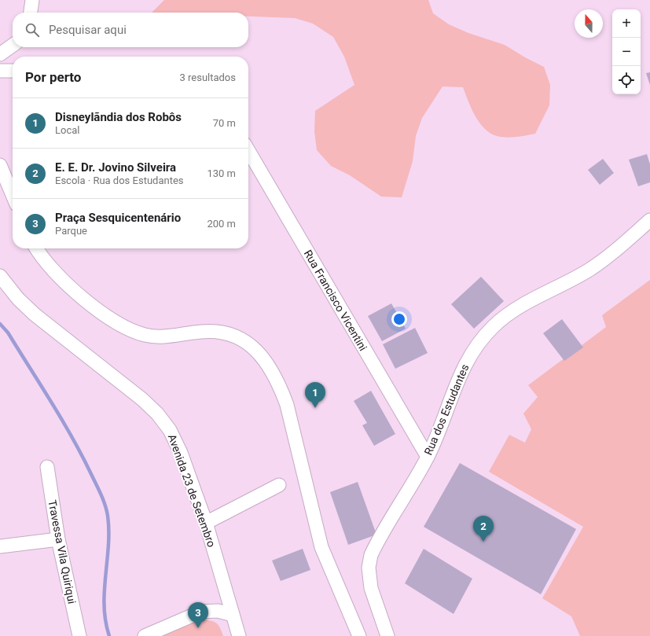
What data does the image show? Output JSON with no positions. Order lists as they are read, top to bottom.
{
  "streets": {
    "street": [
      "Rua Francisco Vicentini",
      "Rua dos Estudantes",
      "Avenida 23 de Setembro",
      "Travessa Vila Quiriqui"
    ]
  },
  "crossings": [
    ["Rua Francisco Vicentini", "Rua dos Estudantes"]
  ],
  "north": "top",
  "page": {
    "map_buttons": ["+", "−"],
    "search": "Pesquisar aqui",
    "heading": ["Por perto", "3 resultados"],
    "list": [
      {
        "mark": "1",
        "name": "Disneylãndia dos Robôs",
        "note": "Local",
        "value": "70 m"
      },
      {
        "mark": "2",
        "name": "E. E. Dr. Jovino Silveira",
        "note": "Escola · Rua dos Estudantes",
        "value": "130 m"
      },
      {
        "mark": "3",
        "name": "Praça Sesquicentenário",
        "note": "Parque",
        "value": "200 m"
      }
    ],
    "pins": ["1", "2", "3"]
  }
}
